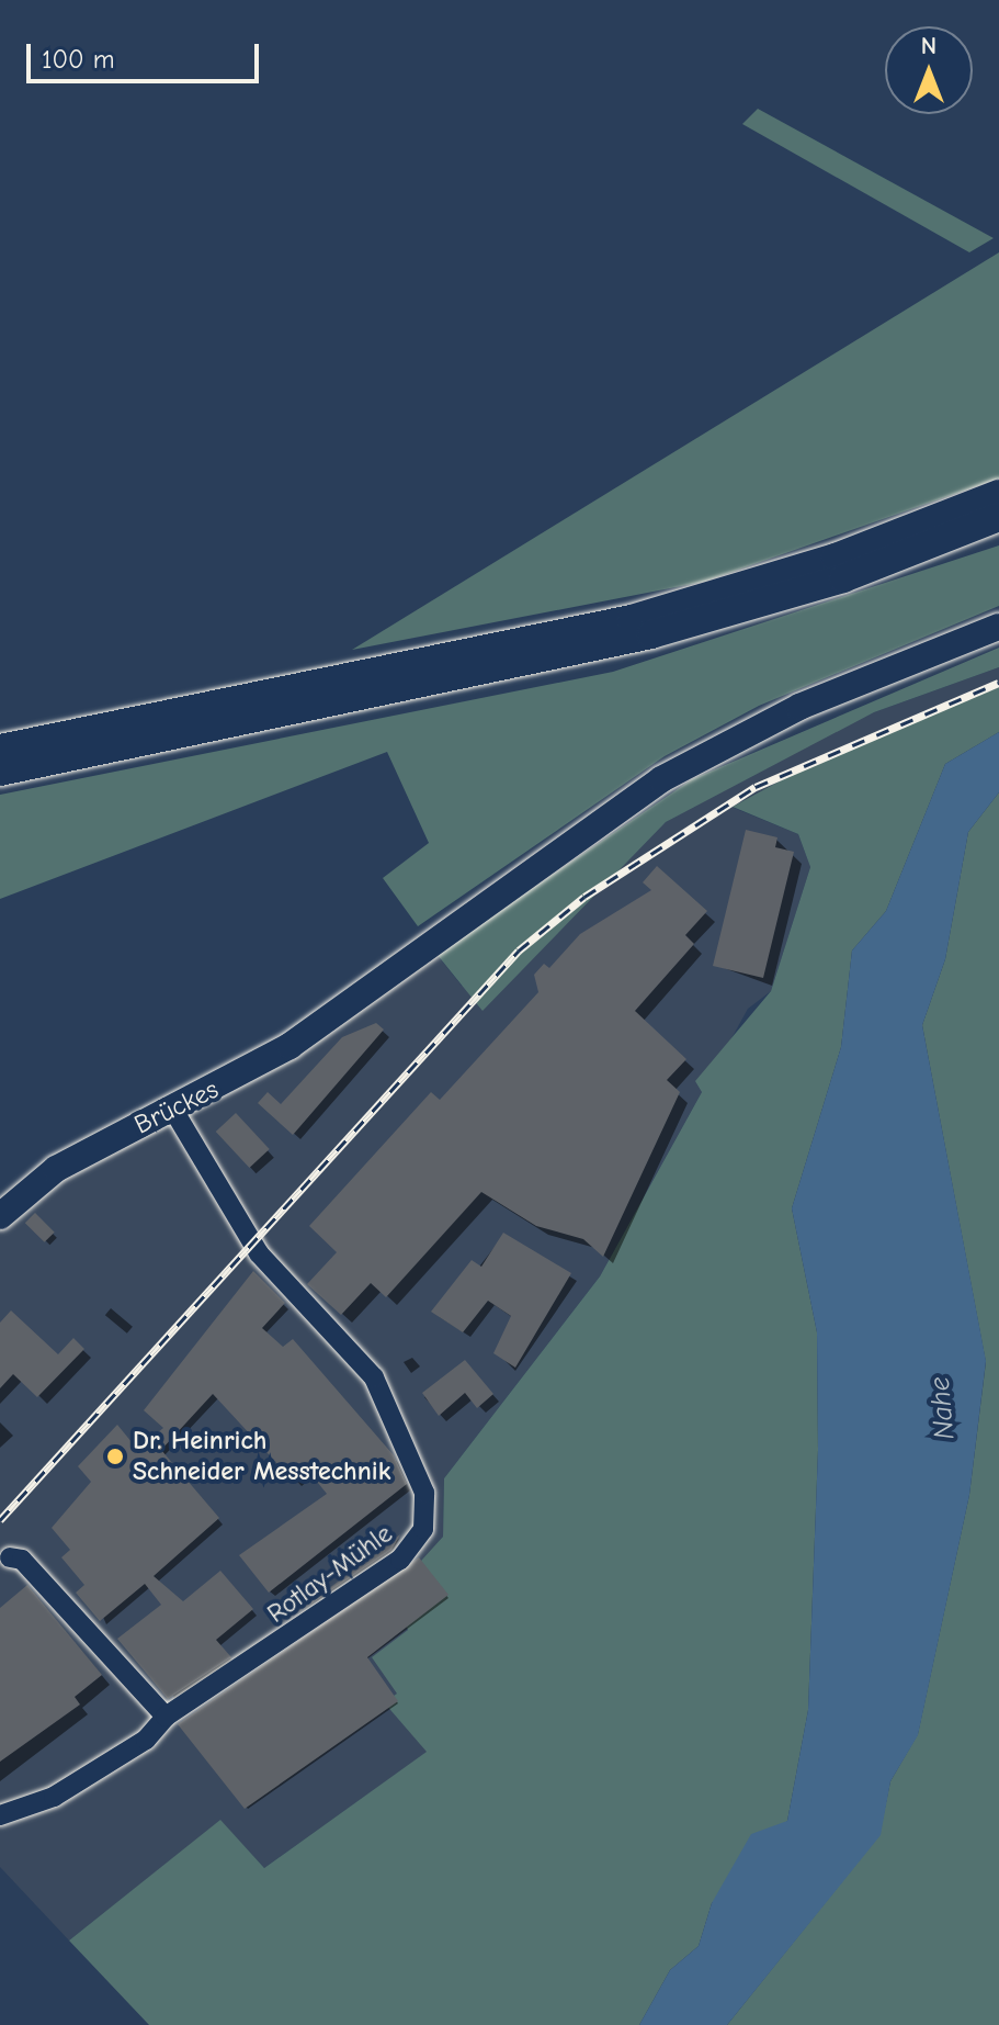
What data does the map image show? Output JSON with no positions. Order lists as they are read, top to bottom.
{
  "streets": {
    "main road": ["Brückes"],
    "street": ["Rotlay-Mühle"]
  },
  "crossings": [
    ["Brückes", "Rotlay-Mühle"]
  ],
  "water": ["Nahe"],
  "places": ["Dr. Heinrich Schneider Messtechnik"],
  "scale_bar": "100 m",
  "north": "top"
}
